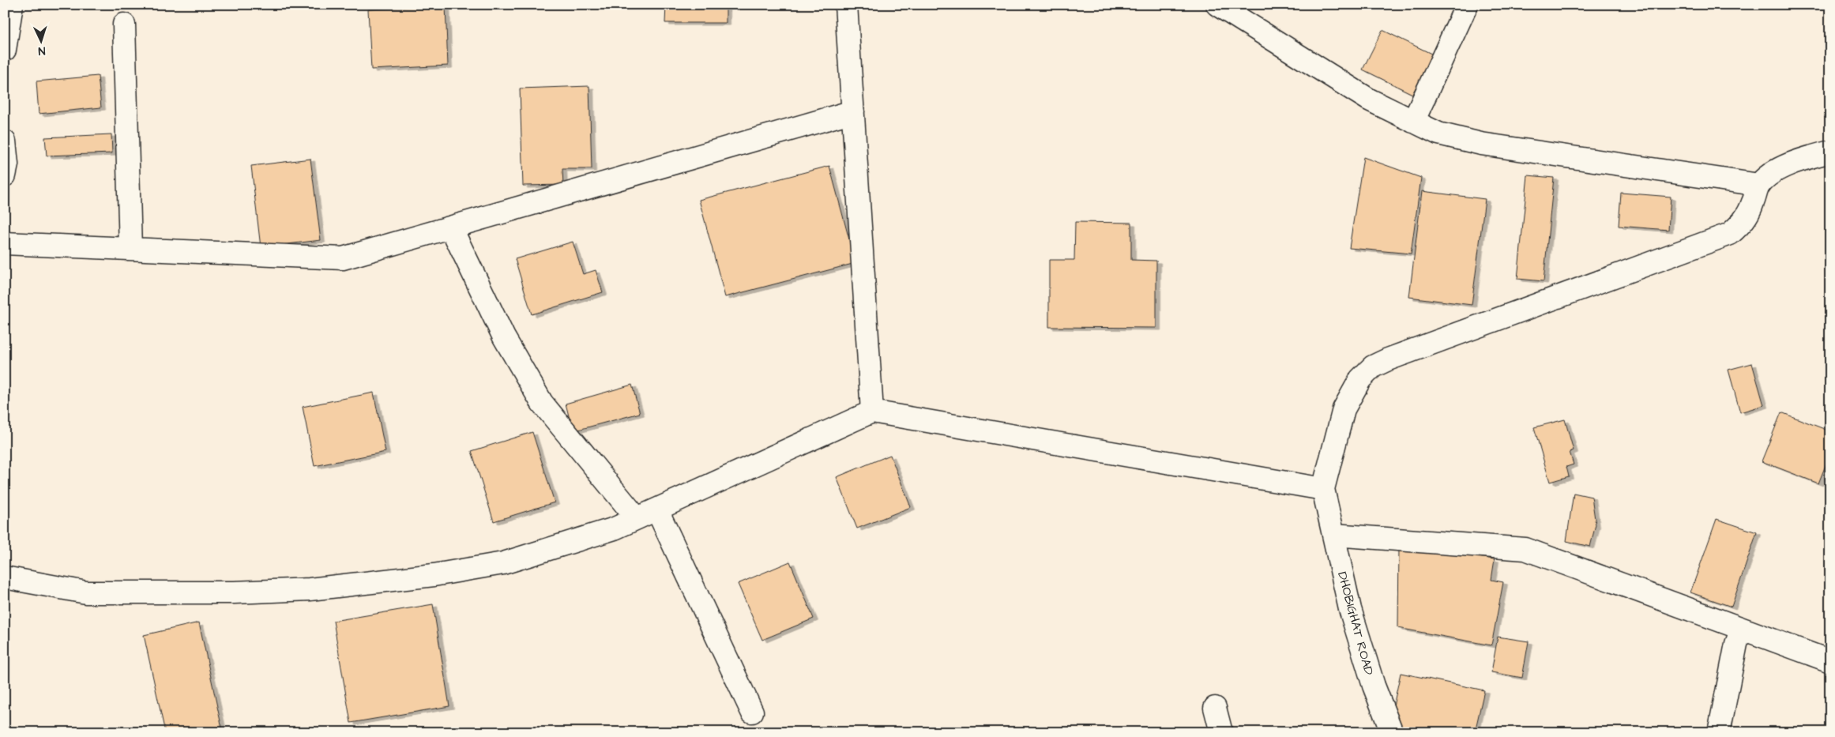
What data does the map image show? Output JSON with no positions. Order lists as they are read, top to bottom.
{
  "streets": {
    "street": ["DHOBIGHAT ROAD"]
  },
  "north": "bottom"
}
